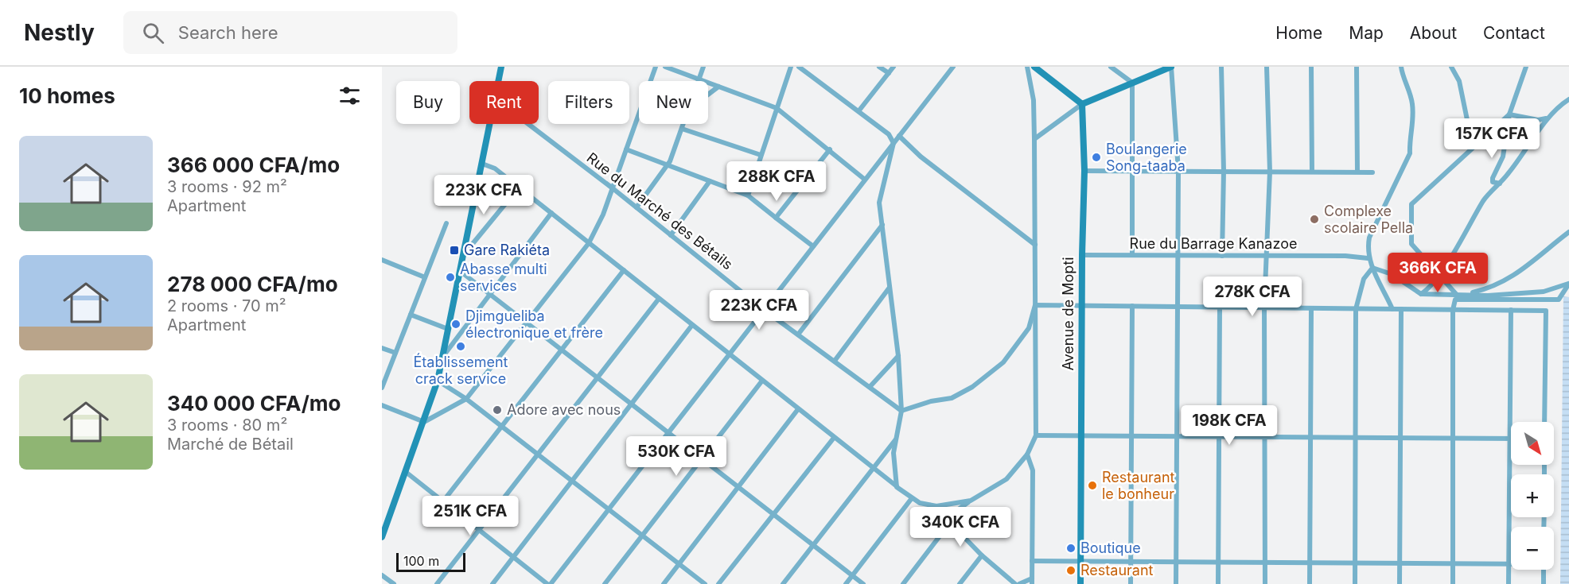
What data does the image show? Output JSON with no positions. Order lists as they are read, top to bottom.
{
  "streets": {
    "street": ["Rue du Marché des Bétails", "Rue du Barrage Kanazoe", "Avenue de Mopti"]
  },
  "crossings": [
    ["Rue du Barrage Kanazoe", "Avenue de Mopti"]
  ],
  "places": {
    "other": [
      "Boulangerie Song-taaba",
      "Complexe scolaire Pella",
      "Abasse multi services",
      "Djimgueliba électronique et frère",
      "Établissement crack service",
      "Adore avec nous",
      "Restaurant le bonheur",
      "Boutique",
      "Restaurant"
    ],
    "transit": ["Gare Rakiéta"]
  },
  "scale_bar": "100 m",
  "north": "bottom right",
  "page": {
    "header": "Nestly",
    "search": "Search here",
    "nav": [
      "Home",
      "Map",
      "About",
      "Contact"
    ],
    "heading": "10 homes",
    "chip": [
      "Buy",
      "Rent",
      "Filters",
      "New"
    ],
    "price": [
      "157K CFA",
      "288K CFA",
      "223K CFA",
      "366K CFA",
      "278K CFA",
      "223K CFA",
      "198K CFA",
      "530K CFA",
      "251K CFA",
      "340K CFA"
    ],
    "list": [
      {
        "name": "366 000 CFA/mo",
        "note": "3 rooms · 92 m² · Apartment"
      },
      {
        "name": "278 000 CFA/mo",
        "note": "2 rooms · 70 m² · Apartment"
      },
      {
        "name": "340 000 CFA/mo",
        "note": "3 rooms · 80 m² · Marché de Bétail"
      }
    ],
    "map_buttons": ["+", "−"],
    "scale": "100 m"
  }
}
